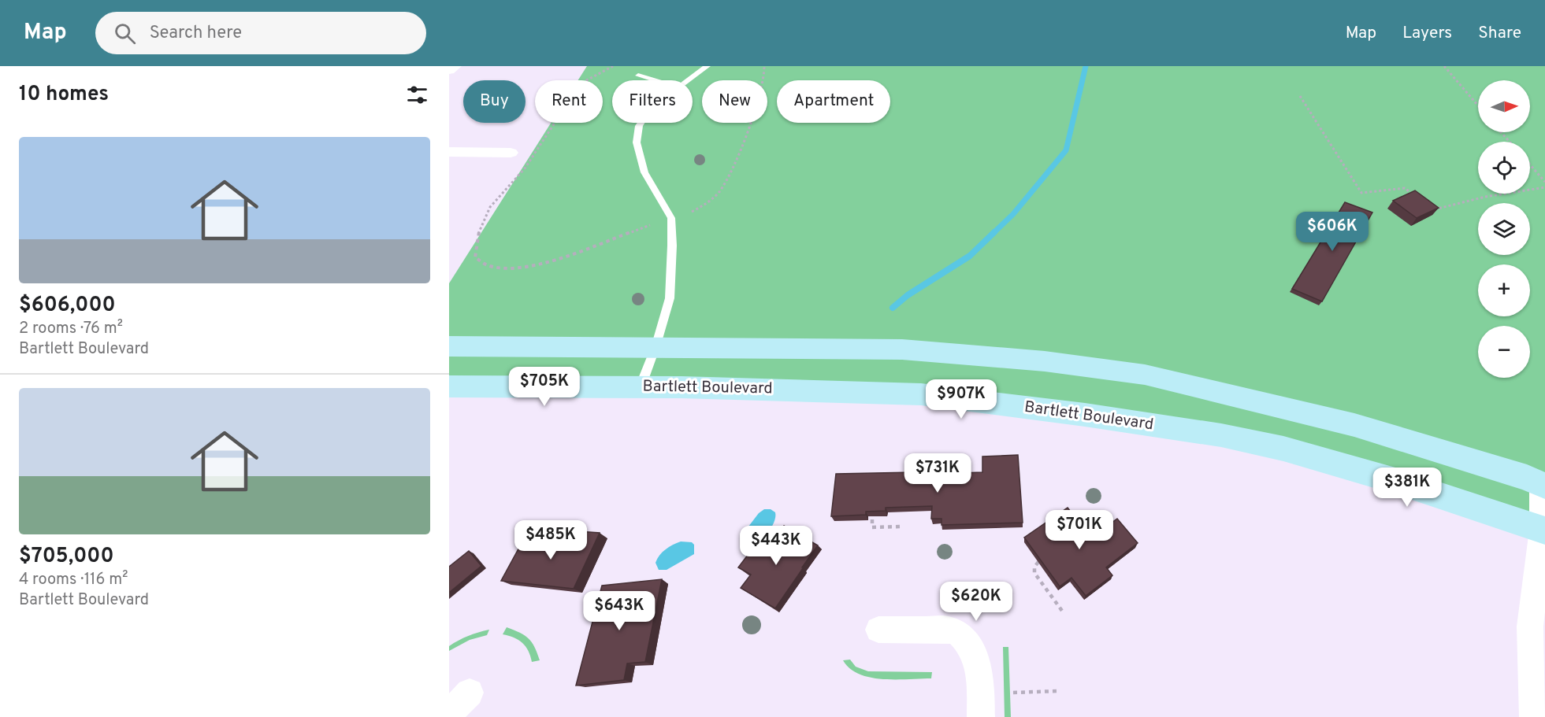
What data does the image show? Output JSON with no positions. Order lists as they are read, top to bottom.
{
  "streets": {
    "main road": ["Bartlett Boulevard"]
  },
  "north": "right",
  "page": {
    "header": "Map",
    "search": "Search here",
    "nav": ["Map", "Layers", "Share"],
    "heading": "10 homes",
    "map_buttons": ["+", "−"],
    "chip": [
      "Buy",
      "Rent",
      "Filters",
      "New",
      "Apartment"
    ],
    "list": [
      {
        "name": "$606,000",
        "note": "2 rooms · 76 m² · Bartlett Boulevard"
      },
      {
        "name": "$705,000",
        "note": "4 rooms · 116 m² · Bartlett Boulevard"
      }
    ],
    "price": [
      "$606K",
      "$705K",
      "$907K",
      "$731K",
      "$381K",
      "$701K",
      "$485K",
      "$443K",
      "$620K",
      "$643K"
    ]
  }
}
